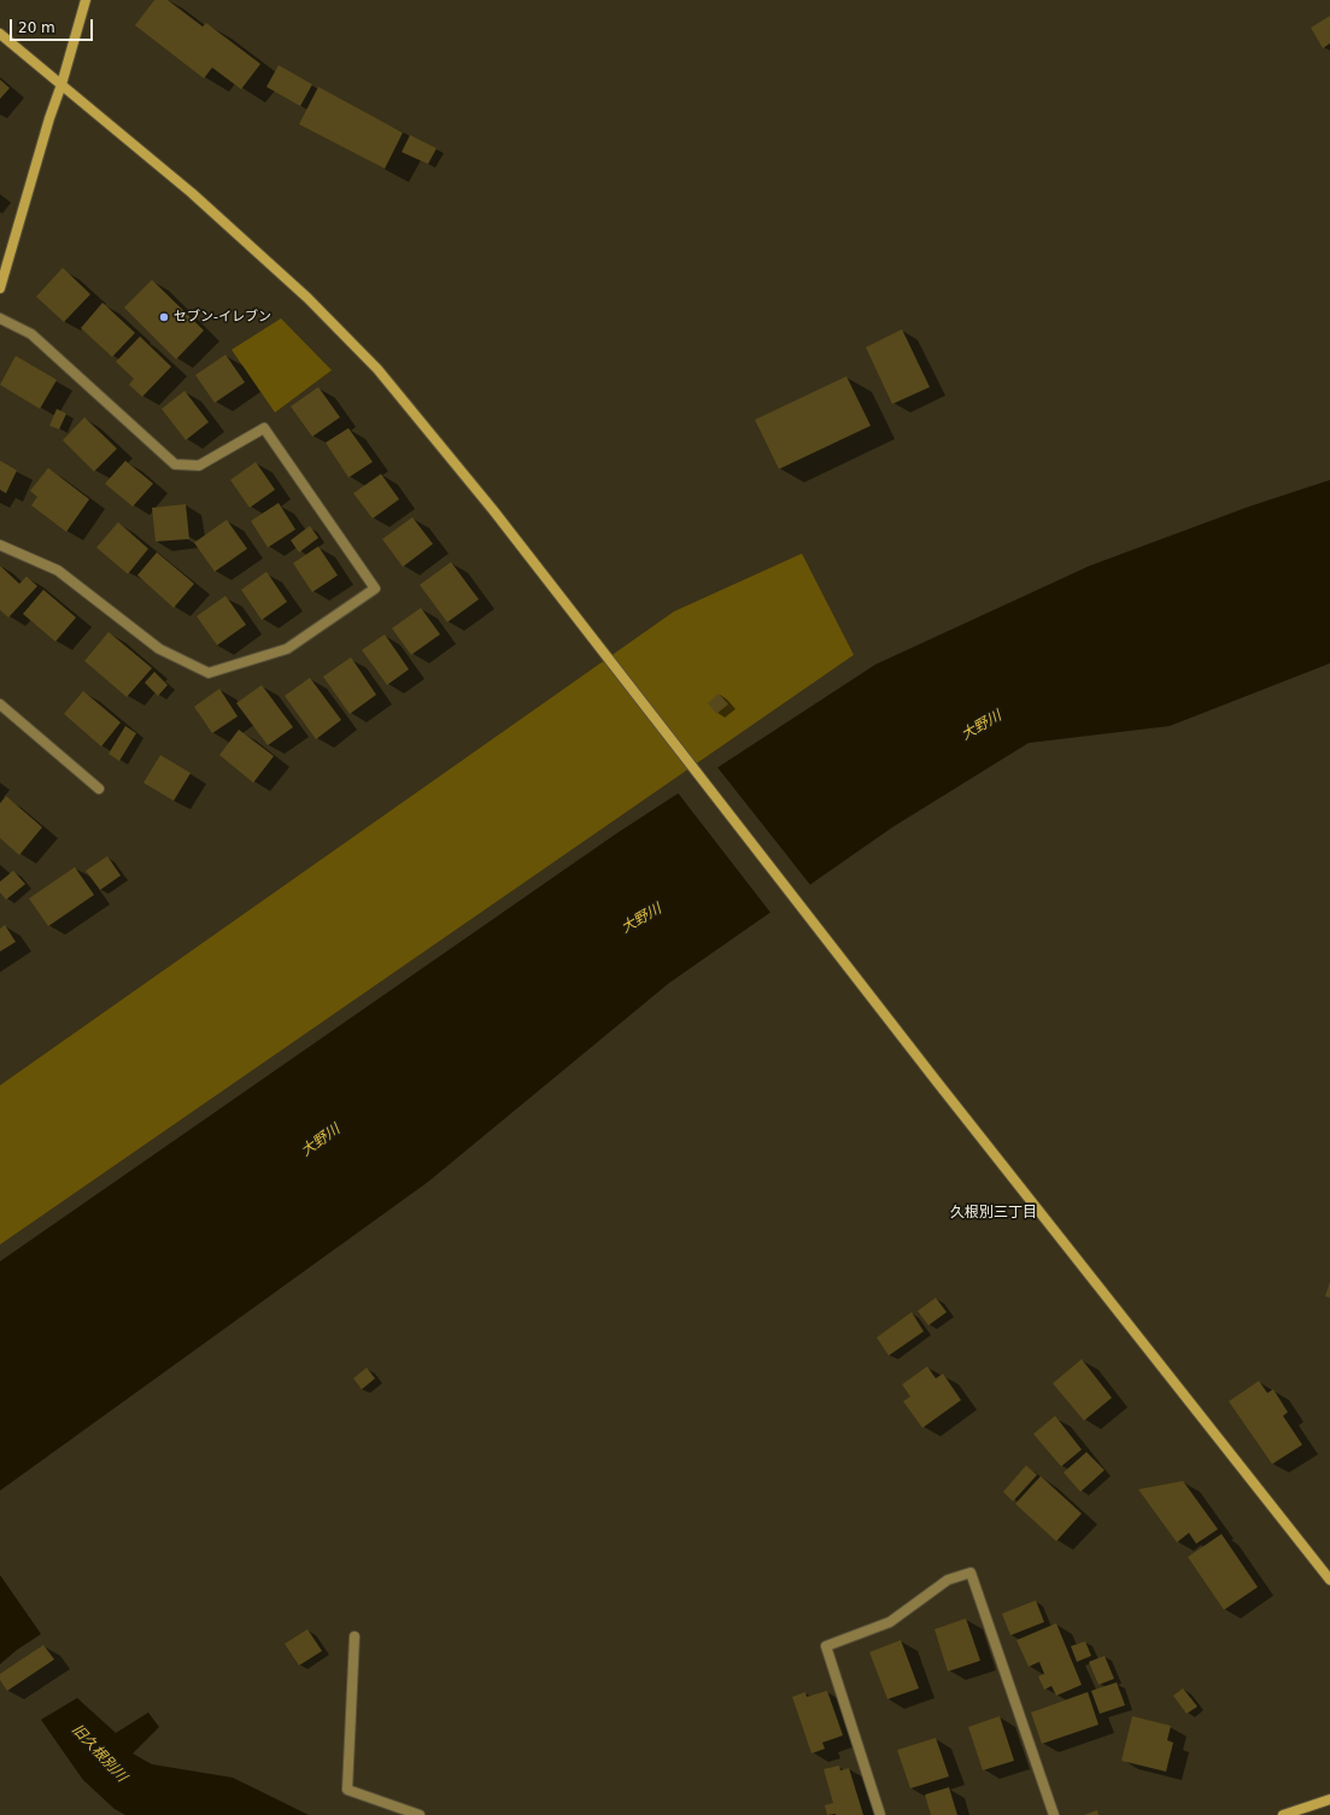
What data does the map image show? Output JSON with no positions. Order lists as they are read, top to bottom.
{
  "districts": ["久根別三丁目"],
  "water": ["大野川", "旧久根別川"],
  "places": ["セブン-イレブン"],
  "scale_bar": "20 m"
}
